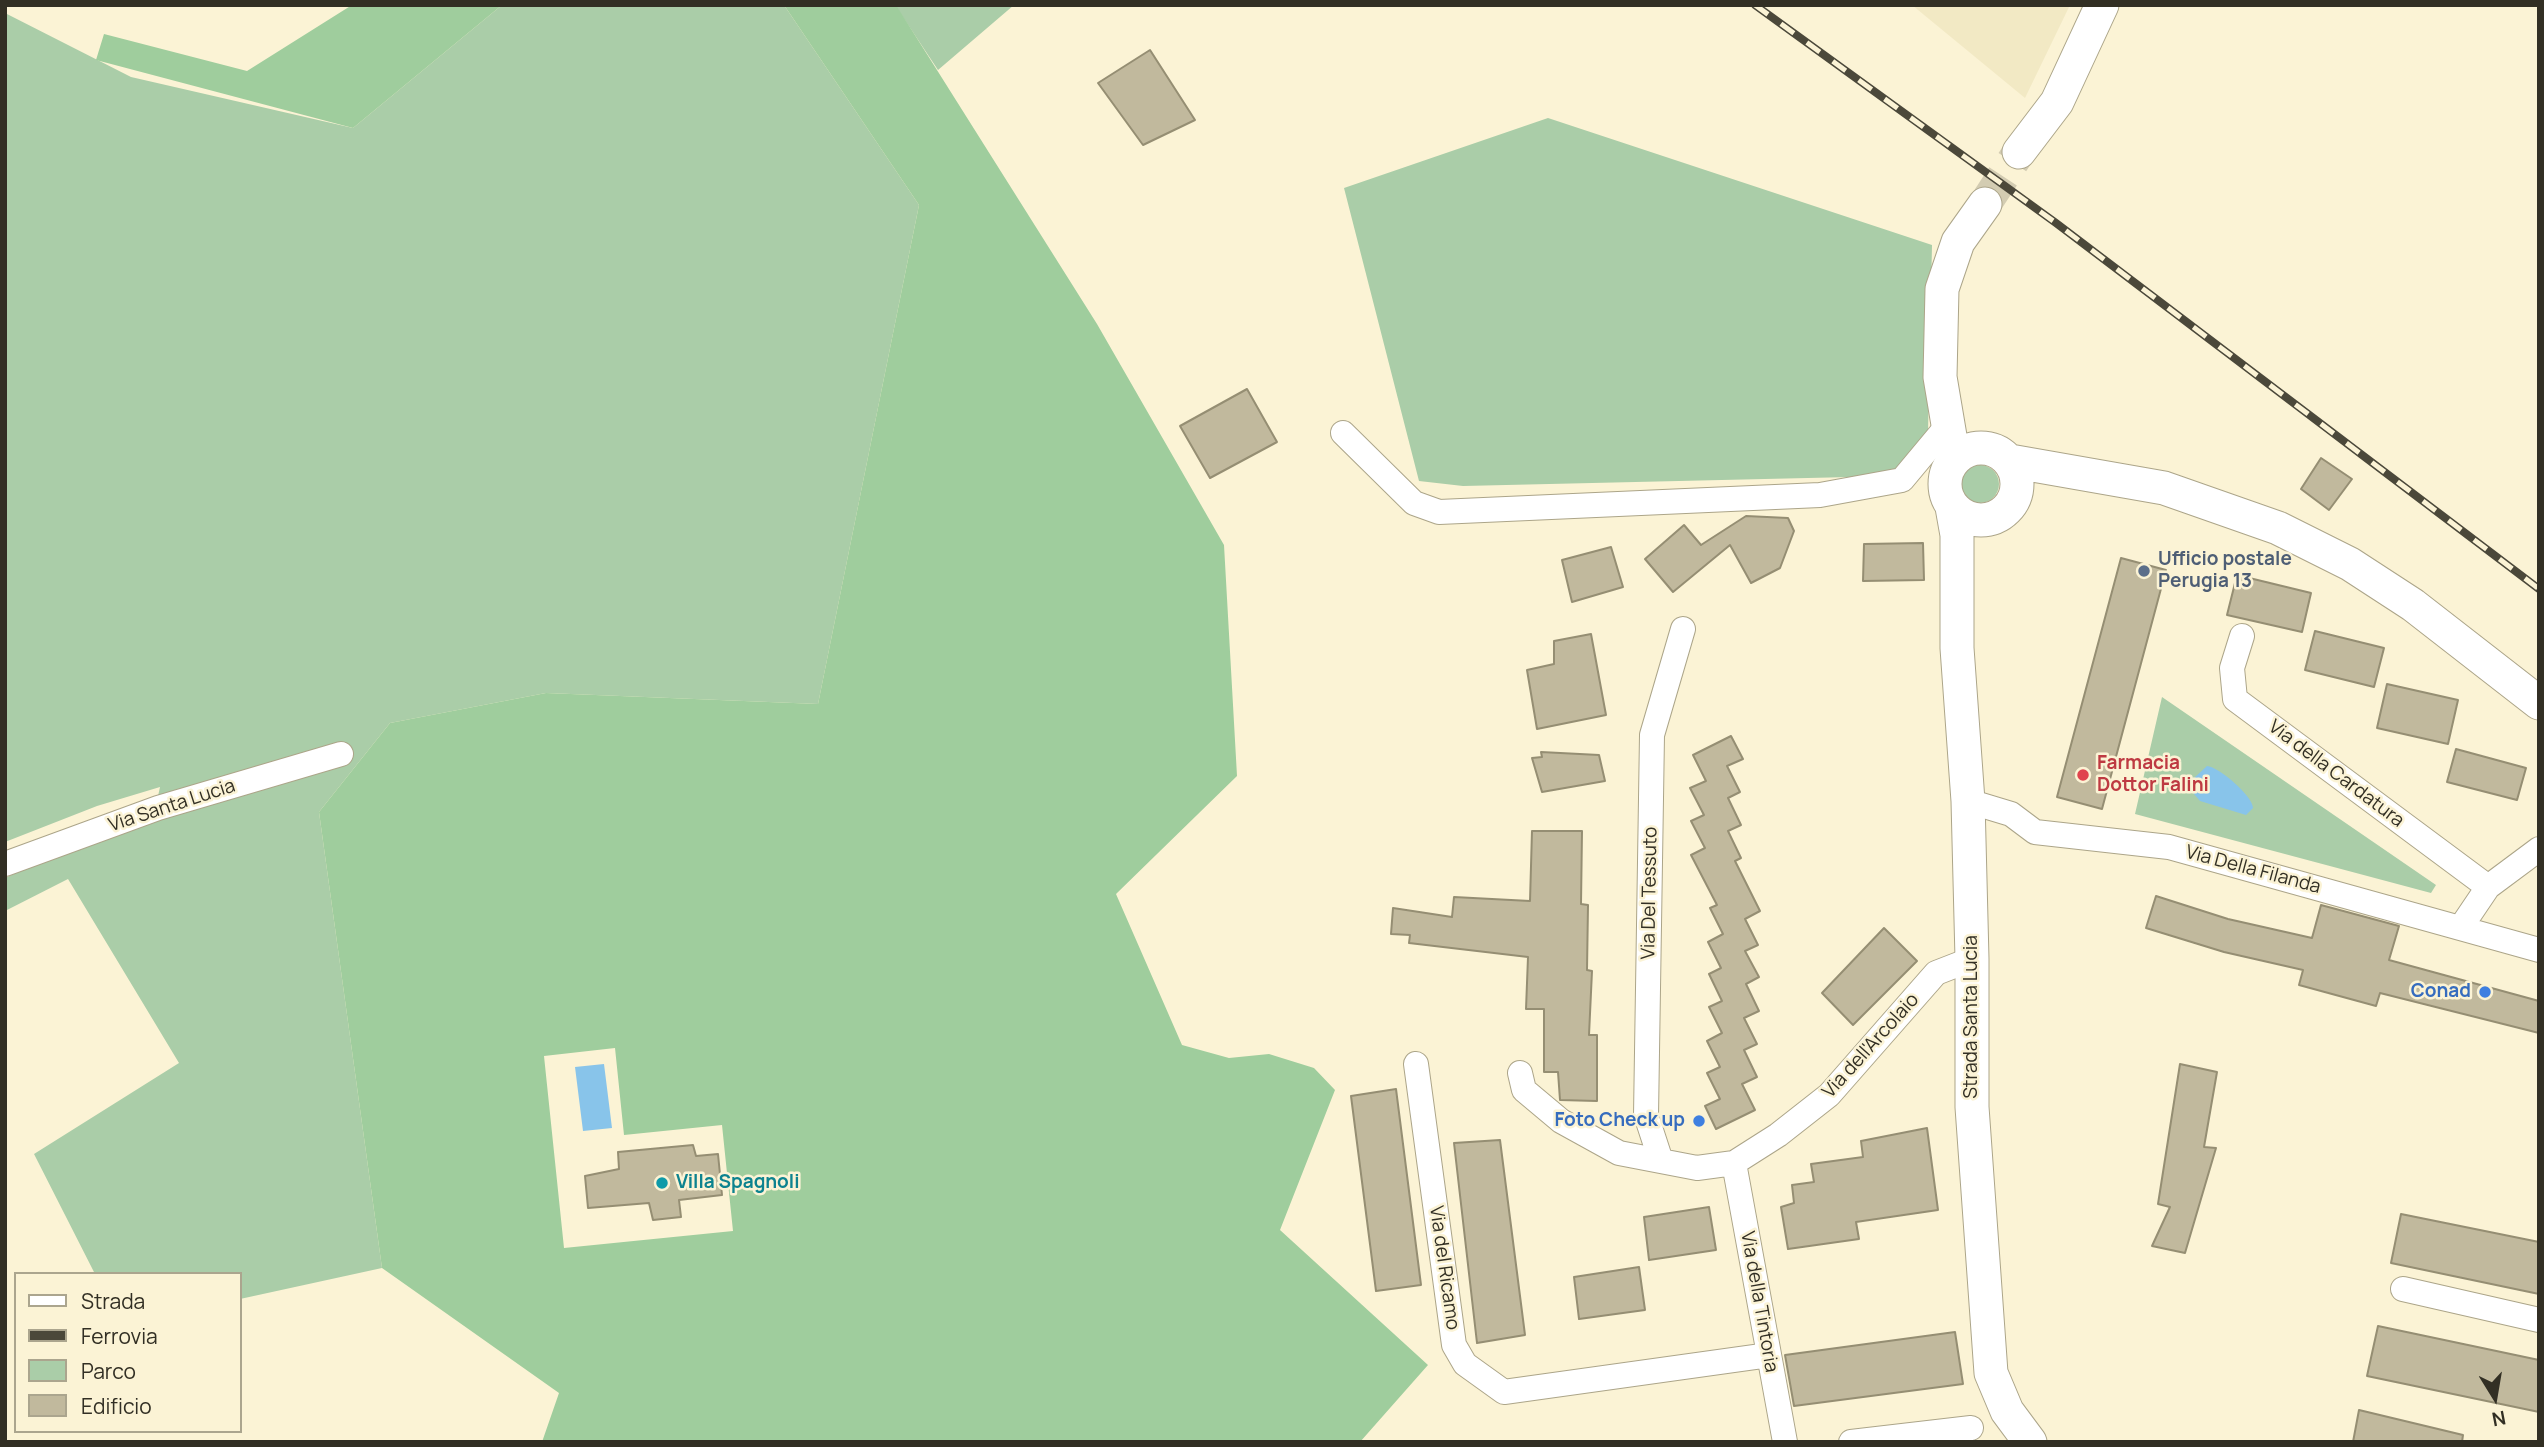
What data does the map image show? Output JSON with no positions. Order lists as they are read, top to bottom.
{
  "streets": {
    "street": [
      "Via della Cardatura",
      "Via Santa Lucia",
      "Via Della Filanda",
      "Via Del Tessuto",
      "Strada Santa Lucia",
      "Via dell'Arcolaio",
      "Via del Ricamo",
      "Via della Tintoria"
    ]
  },
  "crossings": [
    ["Via Della Filanda", "Strada Santa Lucia"],
    ["Via Del Tessuto", "Via dell'Arcolaio"],
    ["Strada Santa Lucia", "Via dell'Arcolaio"],
    ["Via dell'Arcolaio", "Via della Tintoria"],
    ["Via del Ricamo", "Via della Tintoria"]
  ],
  "places": [
    "Ufficio postale Perugia 13",
    "Farmacia Dottor Falini",
    "Conad",
    "Foto Check up",
    "Villa Spagnoli"
  ],
  "legend": [
    "Strada",
    "Ferrovia",
    "Parco",
    "Edificio"
  ],
  "north": "bottom"
}
